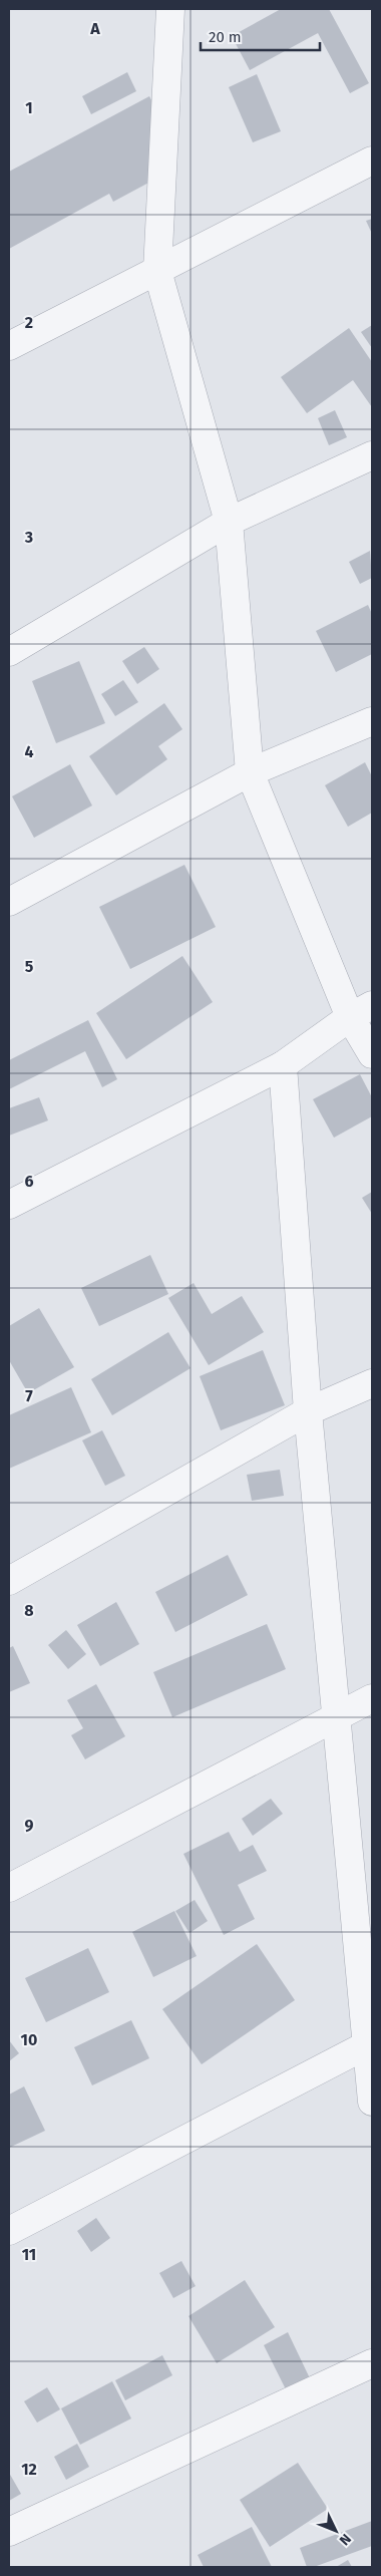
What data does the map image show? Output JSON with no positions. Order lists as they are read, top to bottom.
{
  "scale_bar": "20 m",
  "north": "bottom right",
  "grid": {
    "columns": ["A"],
    "rows": [
      "1",
      "2",
      "3",
      "4",
      "5",
      "6",
      "7",
      "8",
      "9",
      "10",
      "11",
      "12"
    ]
  }
}
